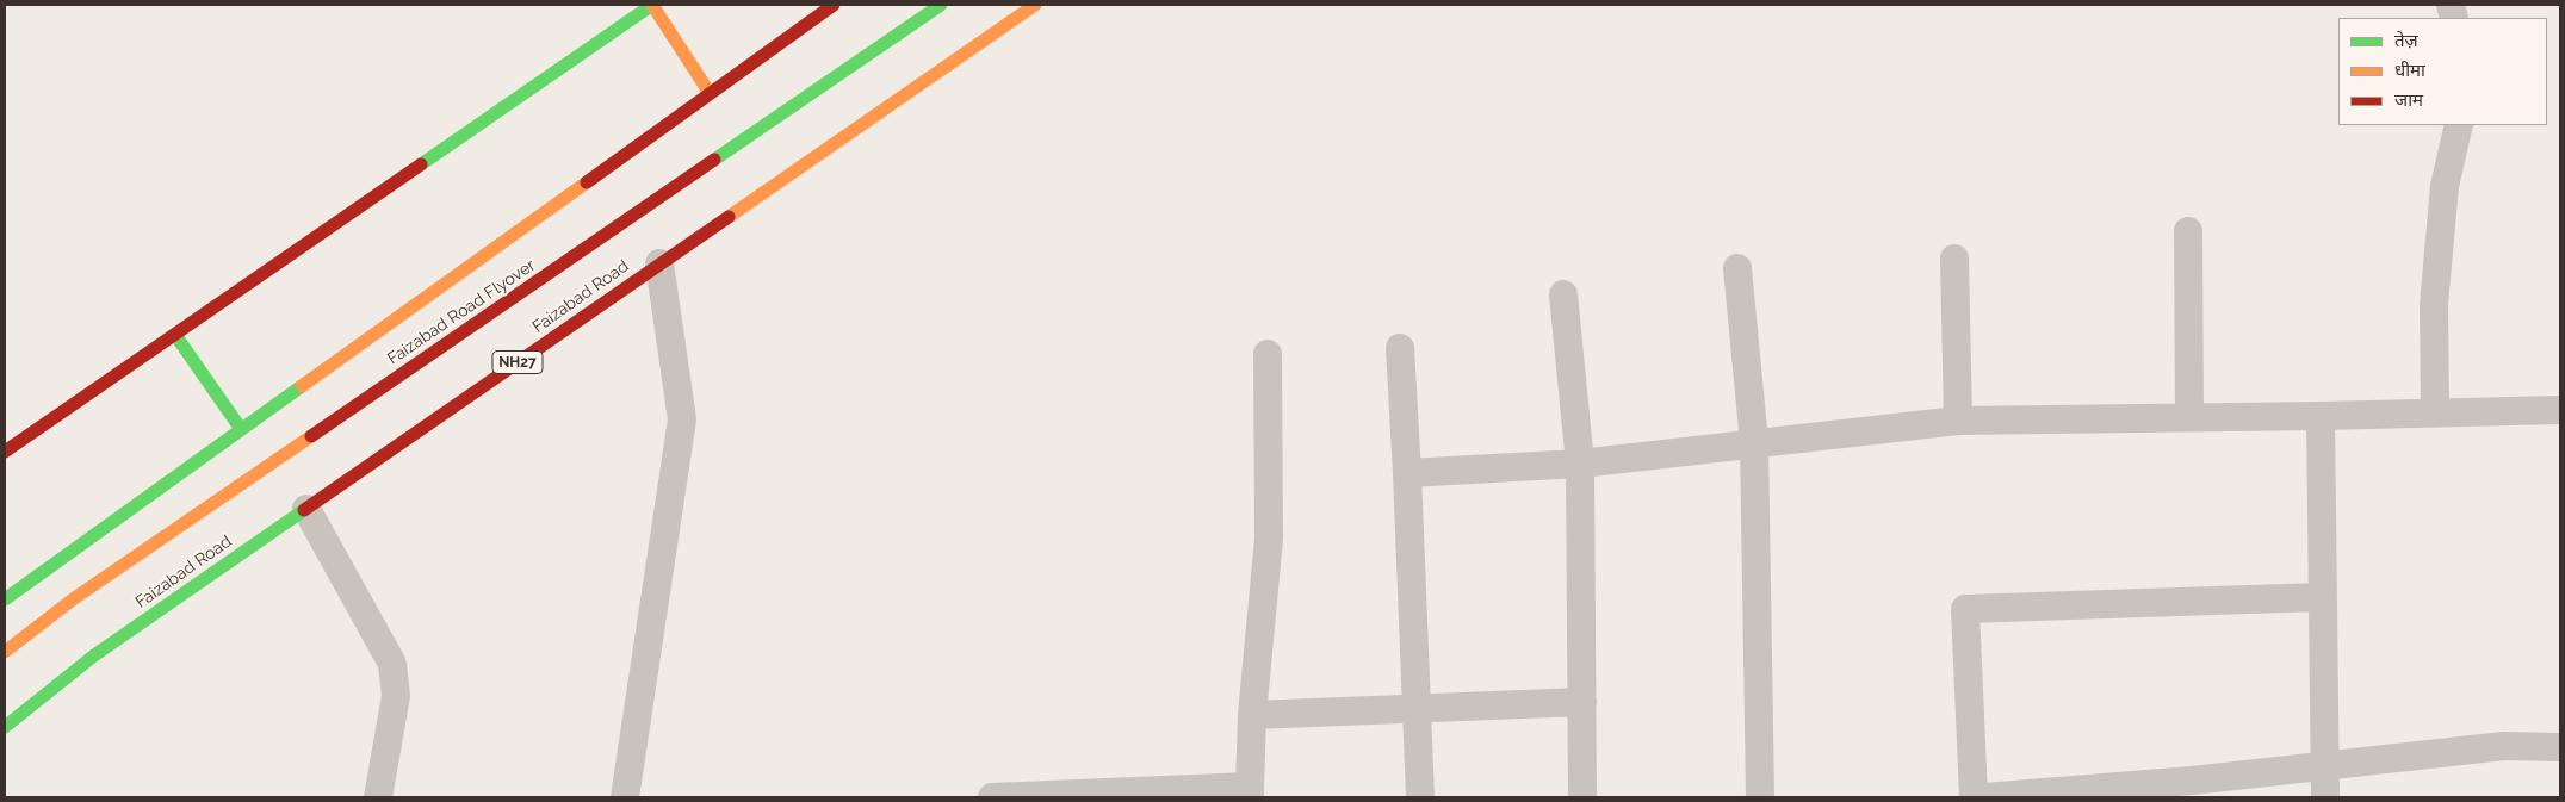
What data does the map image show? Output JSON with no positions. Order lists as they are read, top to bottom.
{
  "streets": {
    "main road": ["Faizabad Road", "Faizabad Road Flyover", "NH27"]
  },
  "legend": ["तेज़", "धीमा", "जाम"]
}
